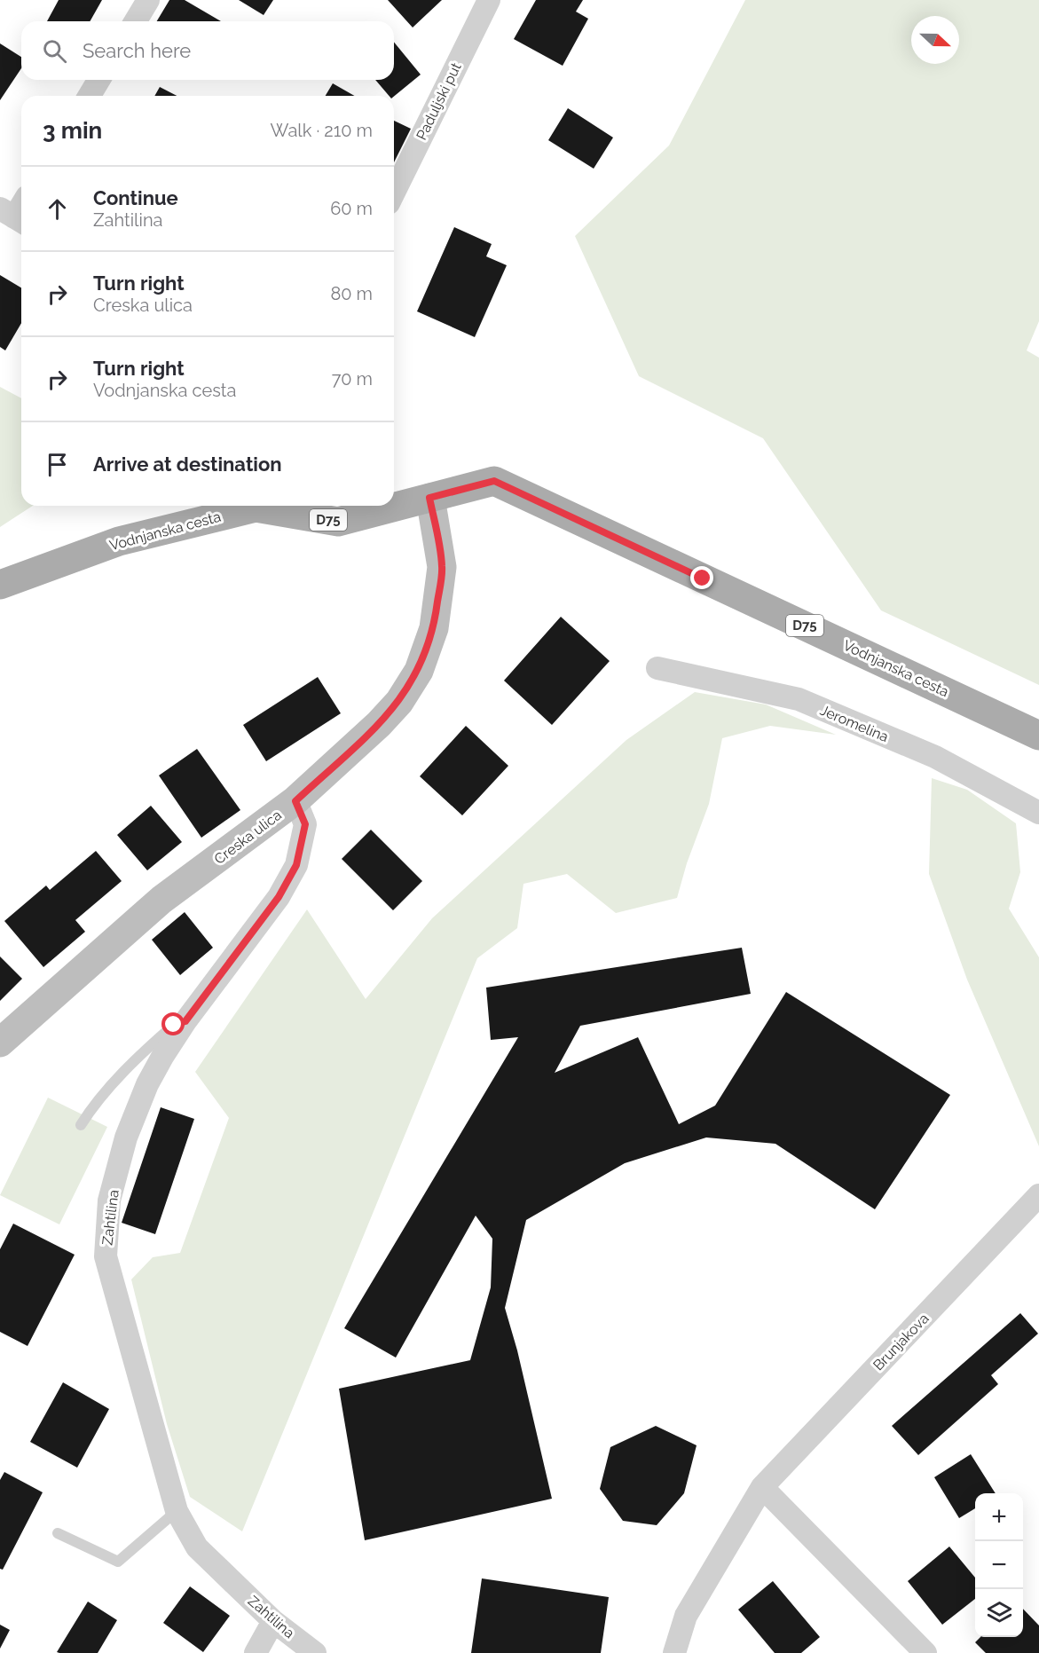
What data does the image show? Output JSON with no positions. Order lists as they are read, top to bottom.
{
  "streets": {
    "main road": ["D75", "Vodnjanska cesta", "Creska ulica"],
    "street": [
      "Paduljski put",
      "Jeromelina",
      "Zahtilina",
      "Brunjakova"
    ]
  },
  "crossings": [
    ["Vodnjanska cesta", "Creska ulica"],
    ["Creska ulica", "Zahtilina"]
  ],
  "north": "right",
  "page": {
    "search": "Search here",
    "heading": ["3 min", "Walk · 210 m"],
    "list": [
      ["Continue", "Zahtilina", "60 m"],
      ["Turn right", "Creska ulica", "80 m"],
      ["Turn right", "Vodnjanska cesta", "70 m"],
      "Arrive at destination"
    ],
    "map_buttons": ["+", "−"]
  }
}
